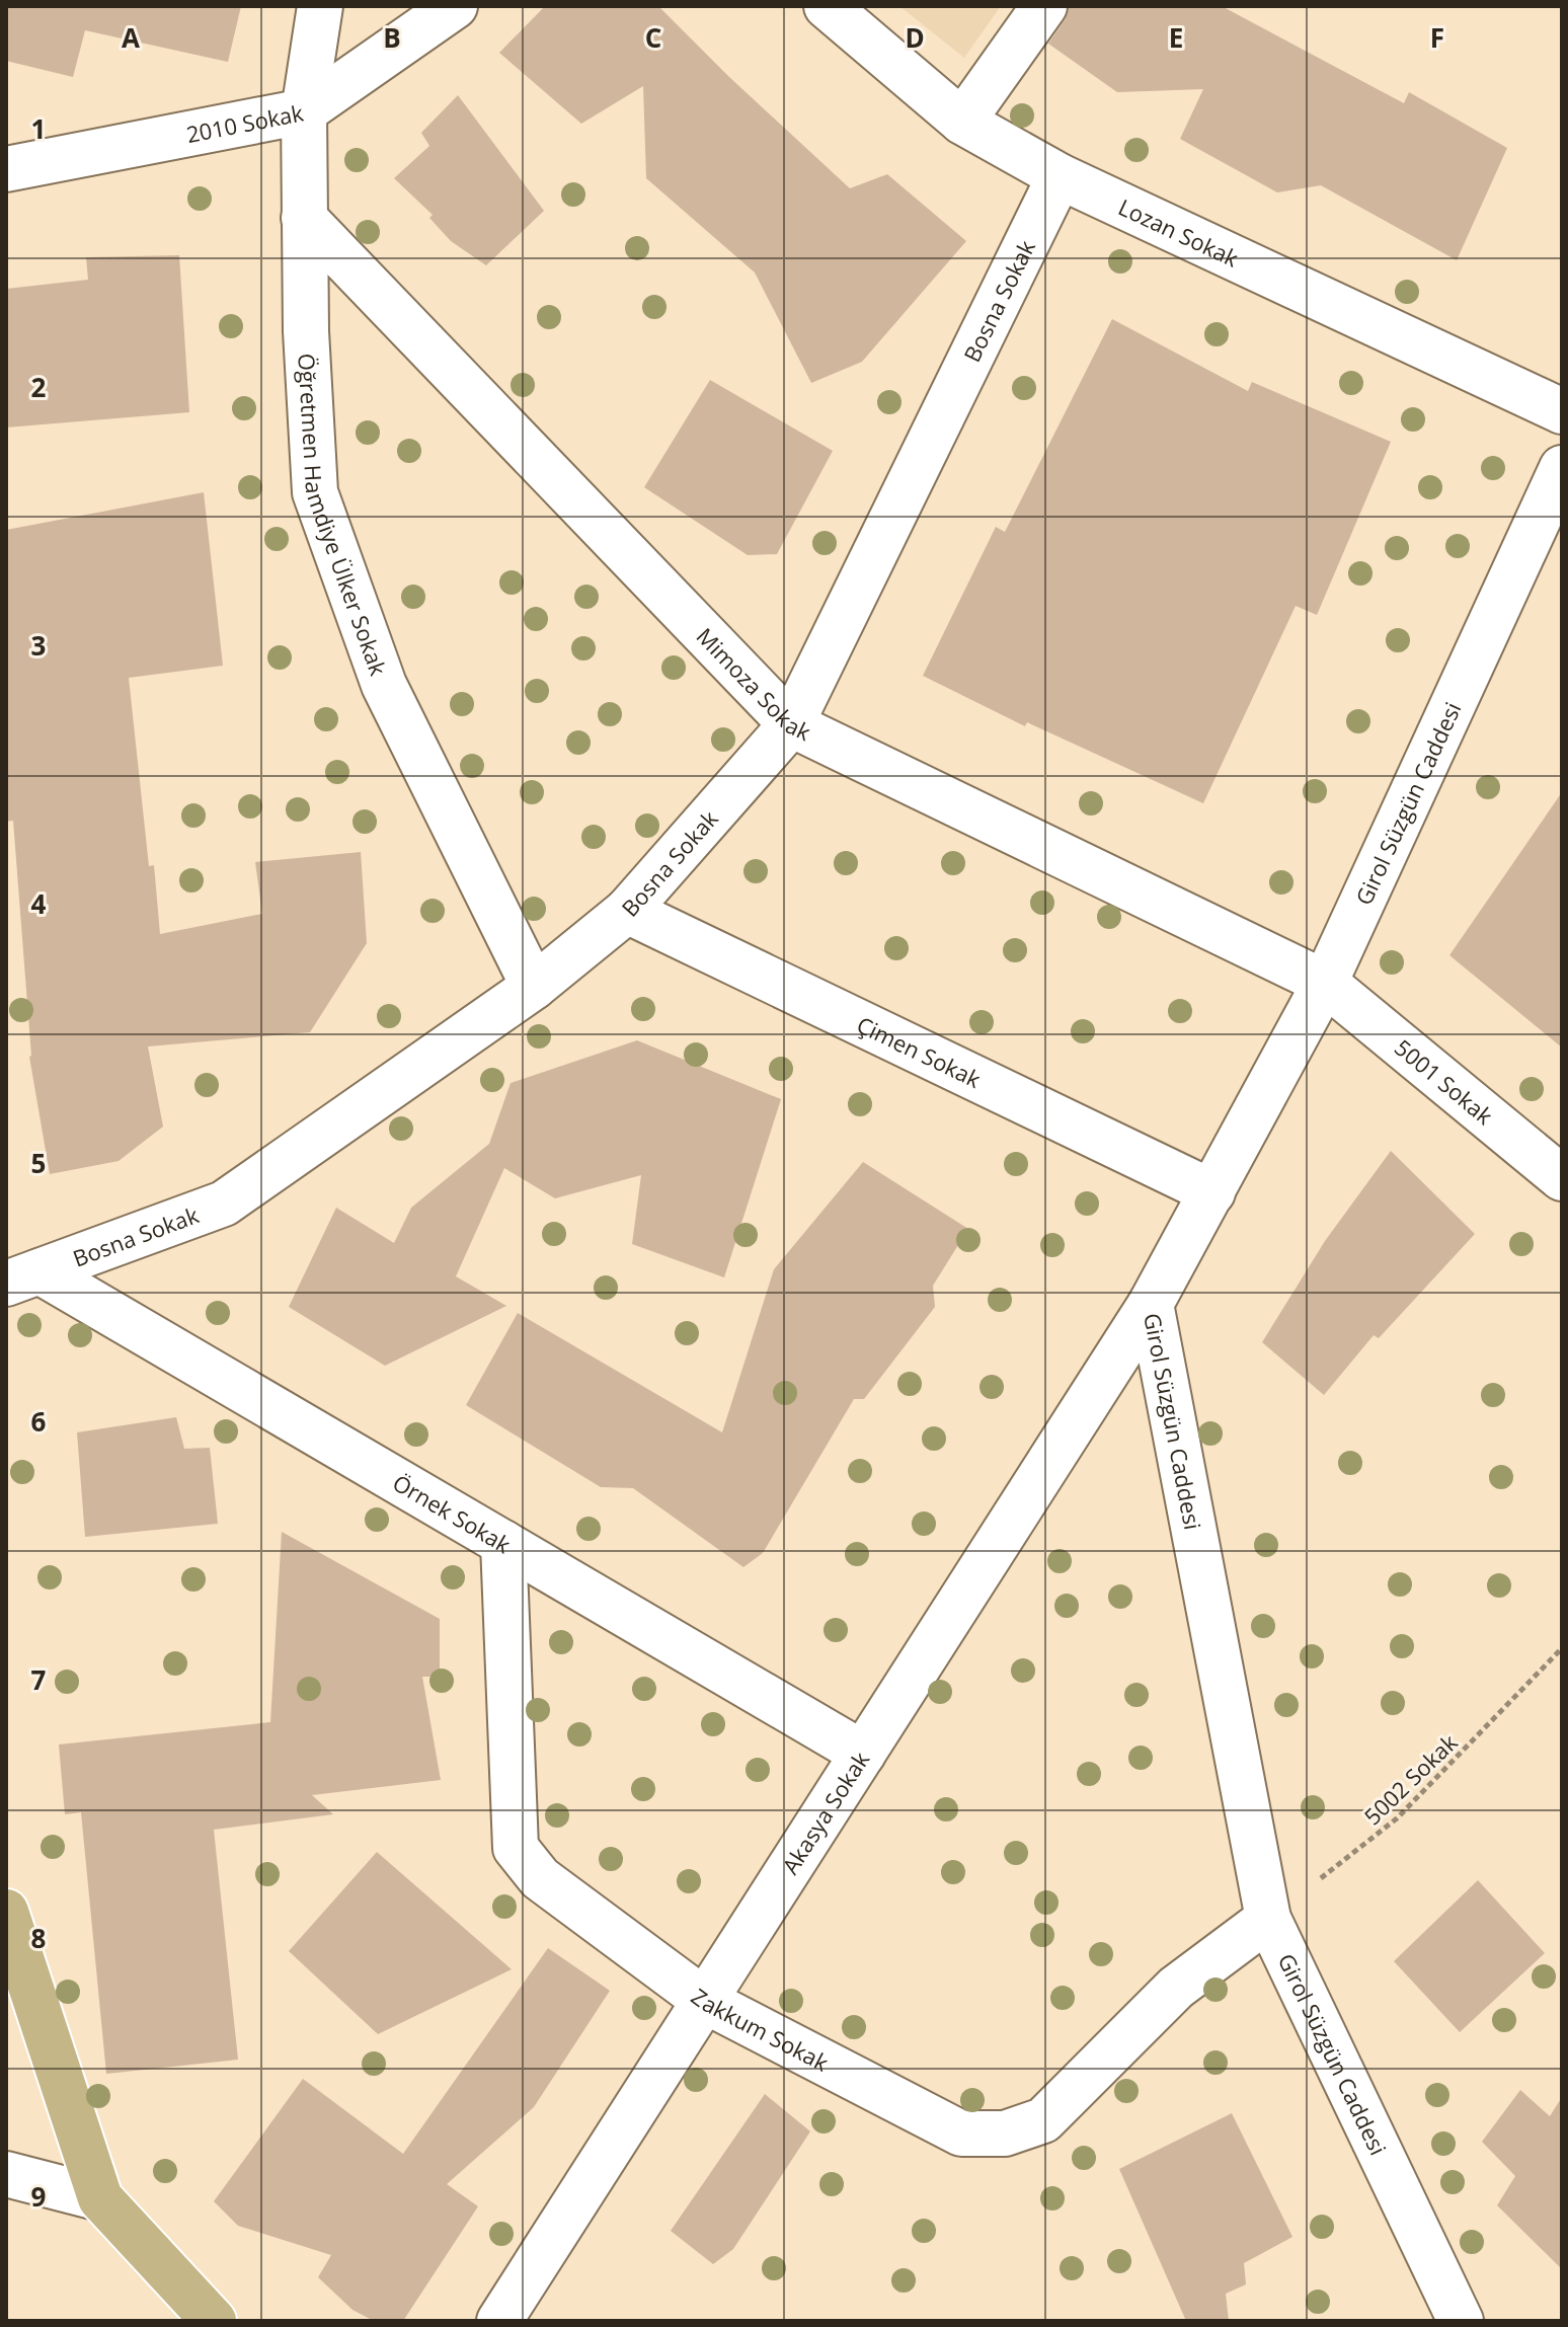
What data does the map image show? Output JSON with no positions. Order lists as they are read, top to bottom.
{
  "streets": {
    "street": [
      "2010 Sokak",
      "Lozan Sokak",
      "Bosna Sokak",
      "Öğretmen Hamdiye Ülker Sokak",
      "Mimoza Sokak",
      "Girol Süzgün Caddesi",
      "Çimen Sokak",
      "5001 Sokak",
      "Örnek Sokak",
      "Akasya Sokak",
      "Zakkum Sokak"
    ],
    "path": ["5002 Sokak"]
  },
  "crossings": [
    ["2010 Sokak", "Öğretmen Hamdiye Ülker Sokak"],
    ["Lozan Sokak", "Bosna Sokak"],
    ["Bosna Sokak", "Öğretmen Hamdiye Ülker Sokak"],
    ["Bosna Sokak", "Mimoza Sokak"],
    ["Bosna Sokak", "Çimen Sokak"],
    ["Bosna Sokak", "Örnek Sokak"],
    ["Öğretmen Hamdiye Ülker Sokak", "Mimoza Sokak"],
    ["Mimoza Sokak", "Girol Süzgün Caddesi"],
    ["Mimoza Sokak", "5001 Sokak"],
    ["Girol Süzgün Caddesi", "Çimen Sokak"],
    ["Girol Süzgün Caddesi", "5001 Sokak"],
    ["Girol Süzgün Caddesi", "5002 Sokak"],
    ["Girol Süzgün Caddesi", "Akasya Sokak"],
    ["Girol Süzgün Caddesi", "Zakkum Sokak"],
    ["Örnek Sokak", "Akasya Sokak"],
    ["Örnek Sokak", "Zakkum Sokak"],
    ["5002 Sokak", "Zakkum Sokak"],
    ["Akasya Sokak", "Zakkum Sokak"]
  ],
  "grid": {
    "columns": [
      "A",
      "B",
      "C",
      "D",
      "E",
      "F"
    ],
    "rows": [
      "1",
      "2",
      "3",
      "4",
      "5",
      "6",
      "7",
      "8",
      "9"
    ]
  }
}
